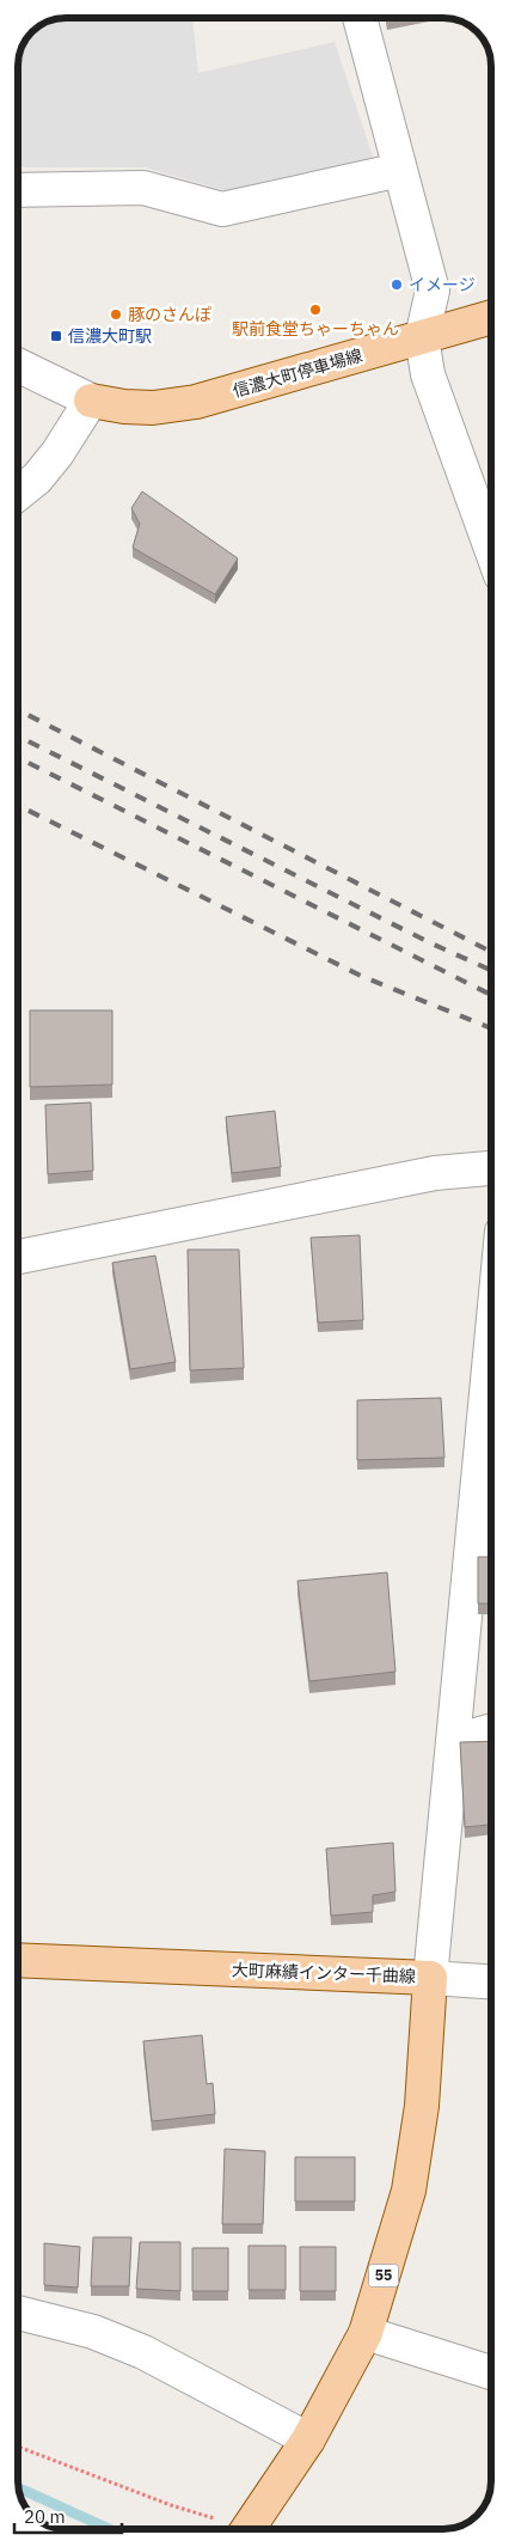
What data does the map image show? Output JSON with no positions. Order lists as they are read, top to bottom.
{
  "streets": {
    "main road": ["信濃大町停車場線", "大町麻績インター千曲線", "55"]
  },
  "places": {
    "other": ["イメージ", "駅前食堂ちゃーちゃん", "豚のさんぽ"],
    "transit": ["信濃大町駅"]
  },
  "scale_bar": "20 m"
}
